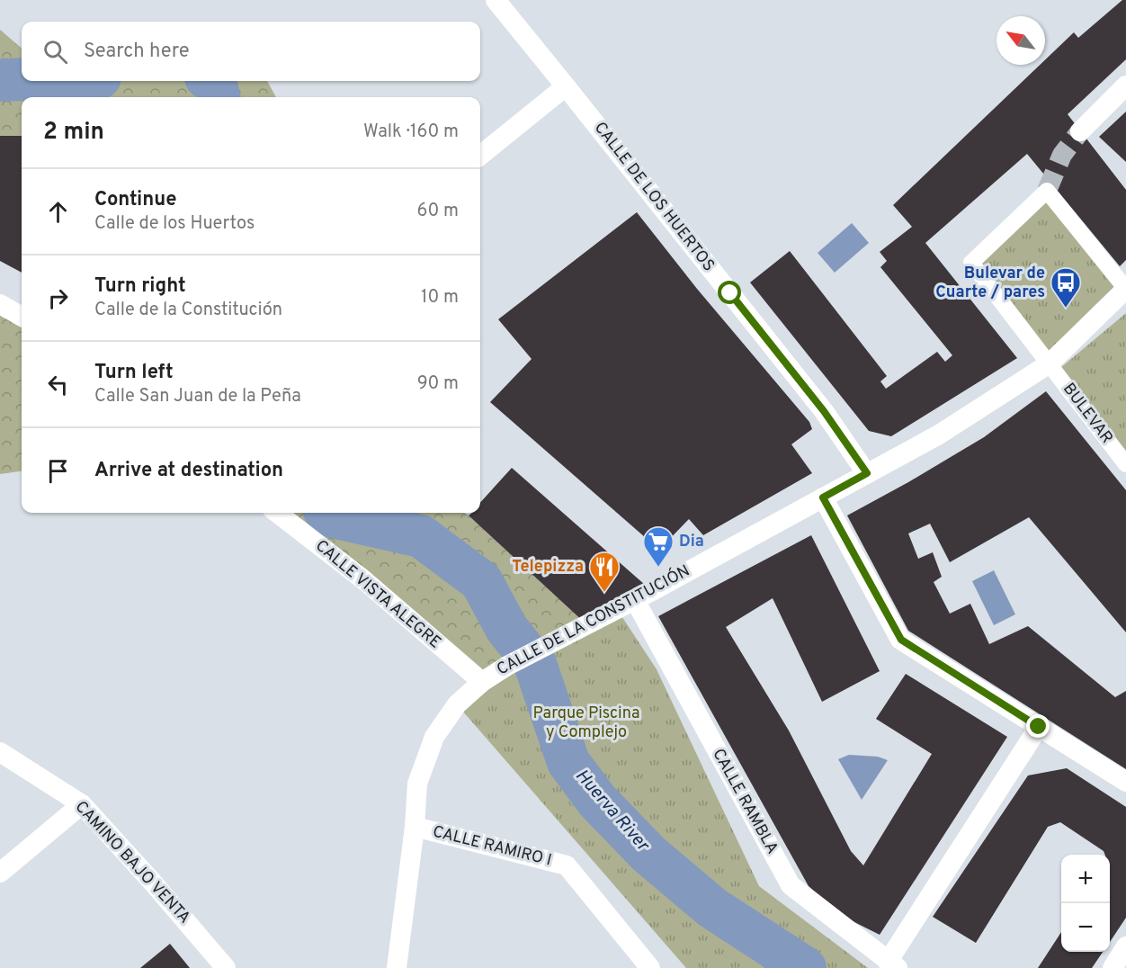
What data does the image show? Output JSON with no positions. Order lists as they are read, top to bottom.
{
  "streets": {
    "street": [
      "CALLE DE LOS HUERTOS",
      "BULEVAR",
      "CALLE VISTA ALEGRE",
      "CALLE DE LA CONSTITUCIÓN",
      "CALLE RAMBLA",
      "CALLE RAMIRO I",
      "CAMINO BAJO VENTA"
    ]
  },
  "crossings": [
    ["CALLE DE LOS HUERTOS", "CALLE DE LA CONSTITUCIÓN"],
    ["BULEVAR", "CALLE DE LA CONSTITUCIÓN"],
    ["CALLE VISTA ALEGRE", "CALLE DE LA CONSTITUCIÓN"],
    ["CALLE DE LA CONSTITUCIÓN", "CALLE RAMBLA"],
    ["CALLE DE LA CONSTITUCIÓN", "CALLE RAMIRO I"]
  ],
  "water": ["Huerva River"],
  "parks": ["Parque Piscina y Complejo"],
  "places": {
    "bus stop": ["Bulevar de Cuarte / pares"],
    "supermarket": ["Dia"],
    "restaurant": ["Telepizza"]
  },
  "north": "top left",
  "page": {
    "search": "Search here",
    "heading": ["2 min", "Walk · 160 m"],
    "list": [
      ["Continue", "Calle de los Huertos", "60 m"],
      ["Turn right", "Calle de la Constitución", "10 m"],
      ["Turn left", "Calle San Juan de la Peña", "90 m"],
      "Arrive at destination"
    ],
    "map_buttons": ["+", "−"]
  }
}
